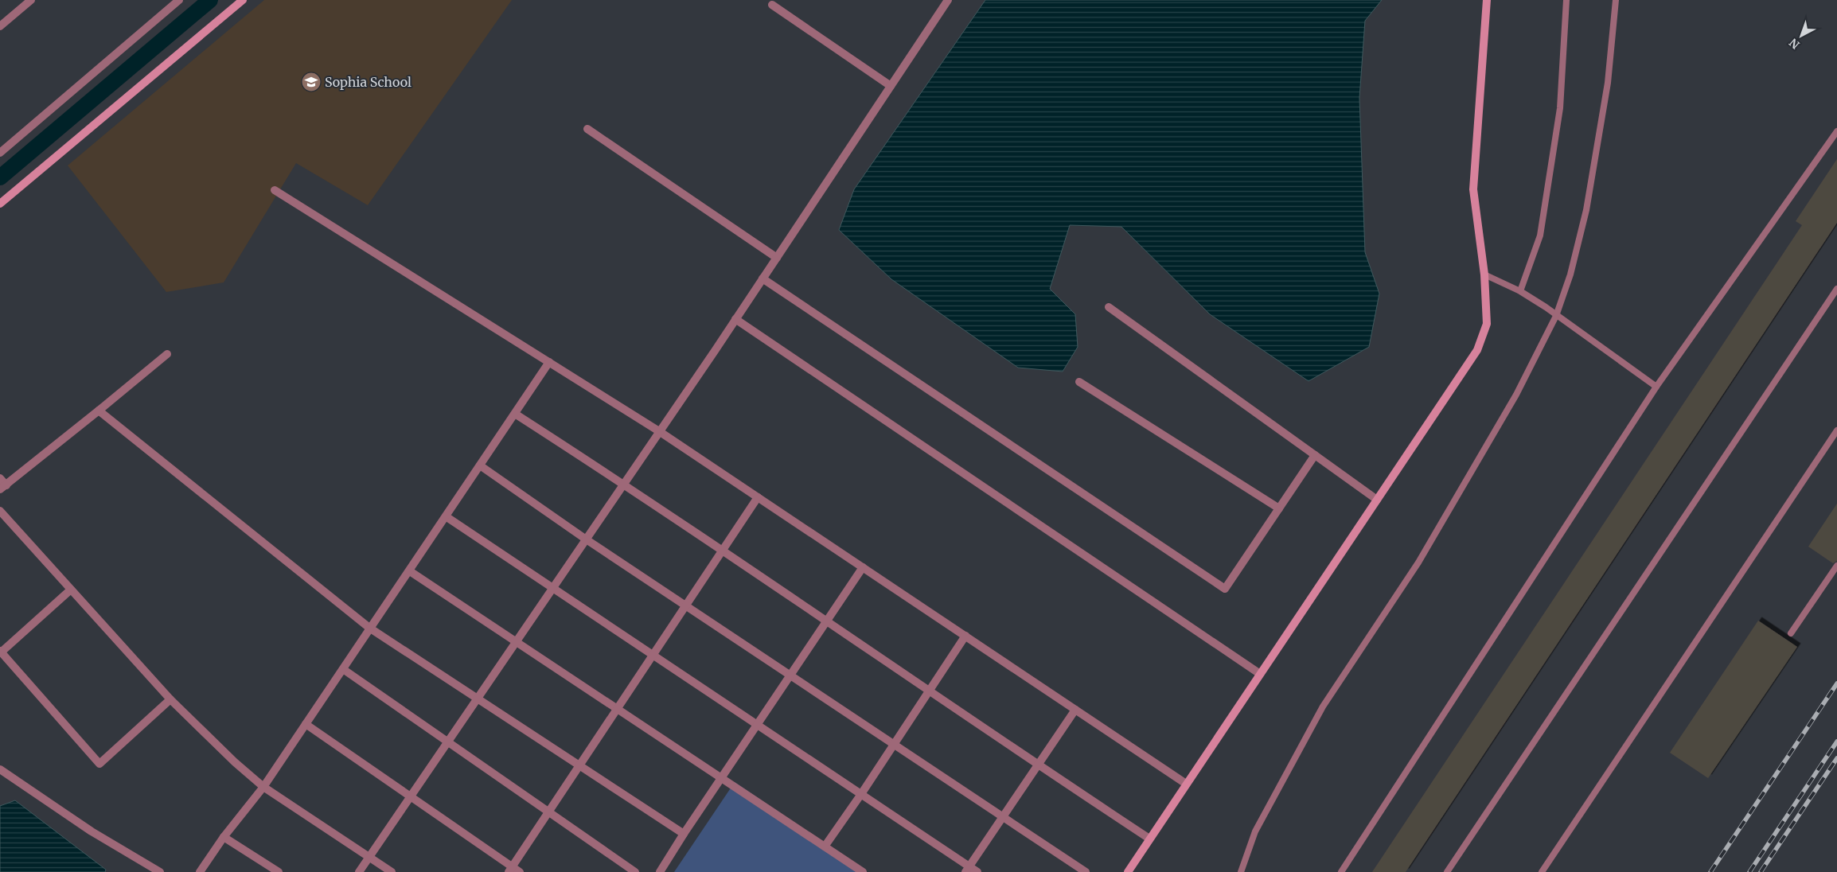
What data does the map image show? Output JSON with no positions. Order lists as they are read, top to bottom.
{
  "places": {
    "school or university": ["Sophia School"]
  },
  "north": "bottom left"
}
